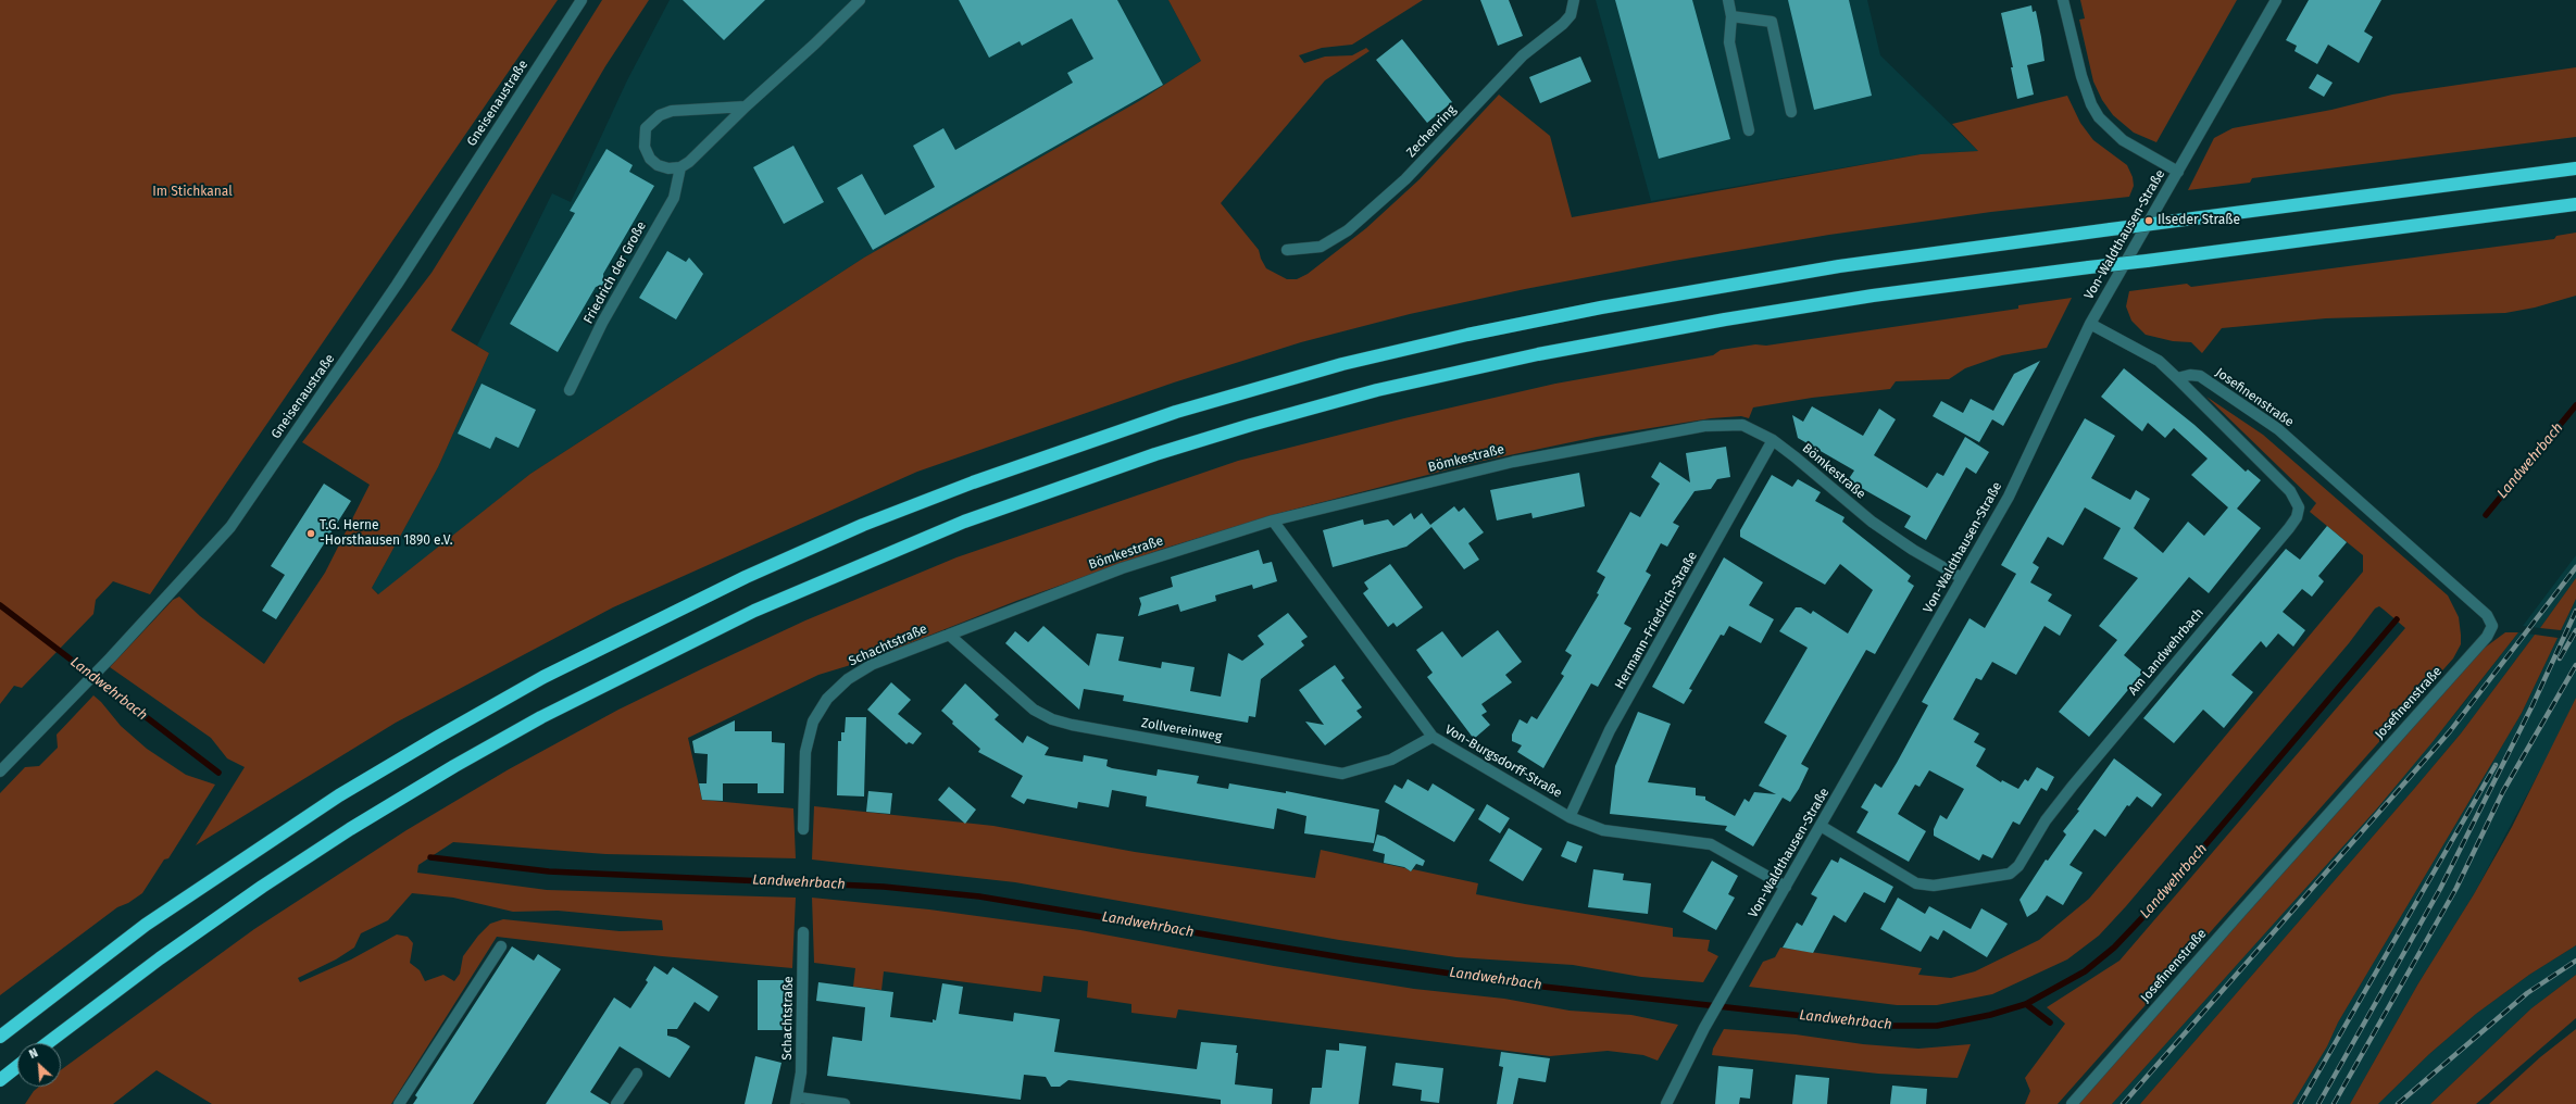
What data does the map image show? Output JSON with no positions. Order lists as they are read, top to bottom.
{
  "streets": {
    "street": [
      "Gneisenaustraße",
      "Zechenring",
      "Von-Waldthausen-Straße",
      "Friedrich der Große",
      "Josefinenstraße",
      "Bömkestraße",
      "Hermann-Friedrich-Straße",
      "Schachtstraße",
      "Am Landwehrbach",
      "Zollvereinweg",
      "Von-Burgsdorff-Straße"
    ]
  },
  "crossings": [
    ["Von-Waldthausen-Straße", "Bömkestraße"],
    ["Von-Waldthausen-Straße", "Am Landwehrbach"],
    ["Von-Waldthausen-Straße", "Von-Burgsdorff-Straße"],
    ["Josefinenstraße", "Am Landwehrbach"],
    ["Bömkestraße", "Hermann-Friedrich-Straße"],
    ["Bömkestraße", "Schachtstraße"],
    ["Bömkestraße", "Zollvereinweg"],
    ["Bömkestraße", "Von-Burgsdorff-Straße"],
    ["Hermann-Friedrich-Straße", "Von-Burgsdorff-Straße"],
    ["Schachtstraße", "Zollvereinweg"],
    ["Zollvereinweg", "Von-Burgsdorff-Straße"]
  ],
  "water": ["Landwehrbach"],
  "parks": ["Im Stichkanal"],
  "places": ["Ilseder Straße", "T.G. Herne -Horsthausen 1890 e.V."],
  "north": "top left"
}
